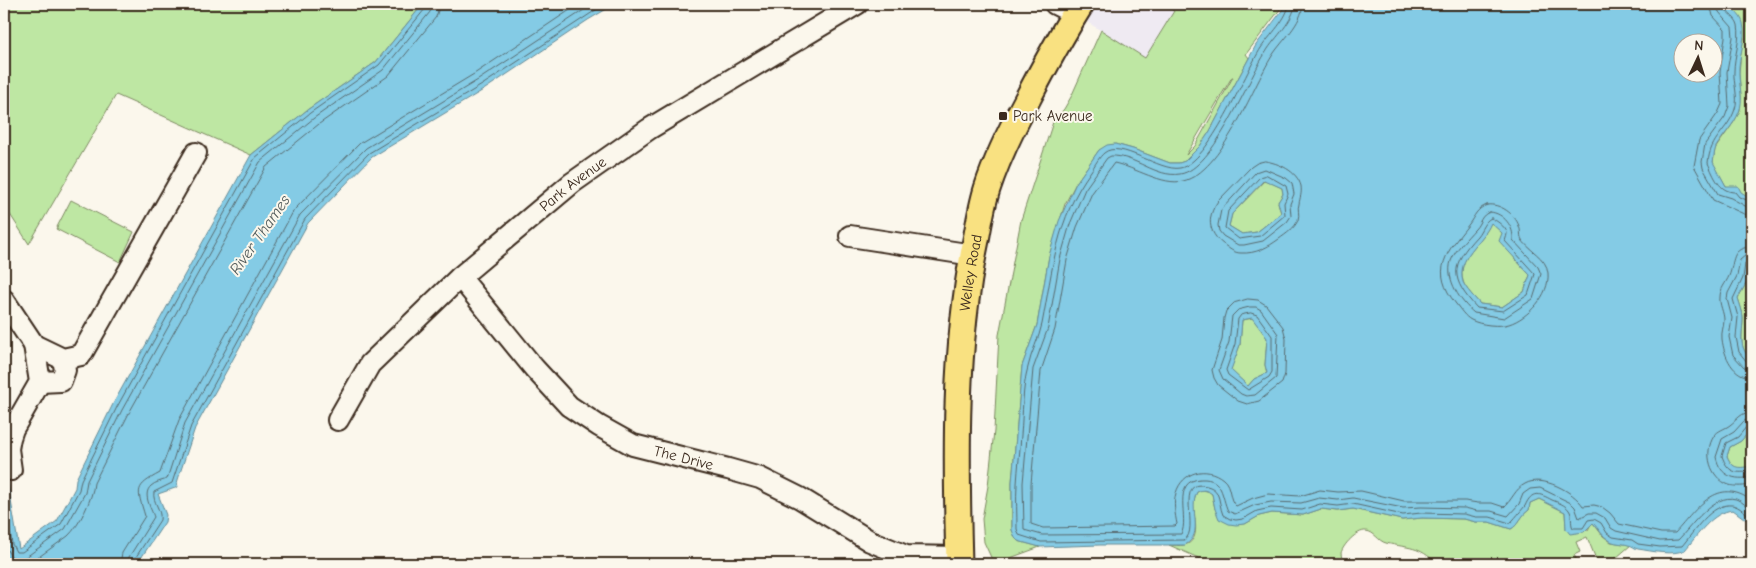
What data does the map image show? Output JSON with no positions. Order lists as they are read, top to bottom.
{
  "streets": {
    "main road": ["Welley Road"],
    "street": ["Park Avenue", "The Drive"]
  },
  "crossings": [
    ["Park Avenue", "The Drive"],
    ["Welley Road", "The Drive"]
  ],
  "water": ["River Thames"],
  "places": {
    "transit": ["Park Avenue"]
  },
  "north": "top"
}
